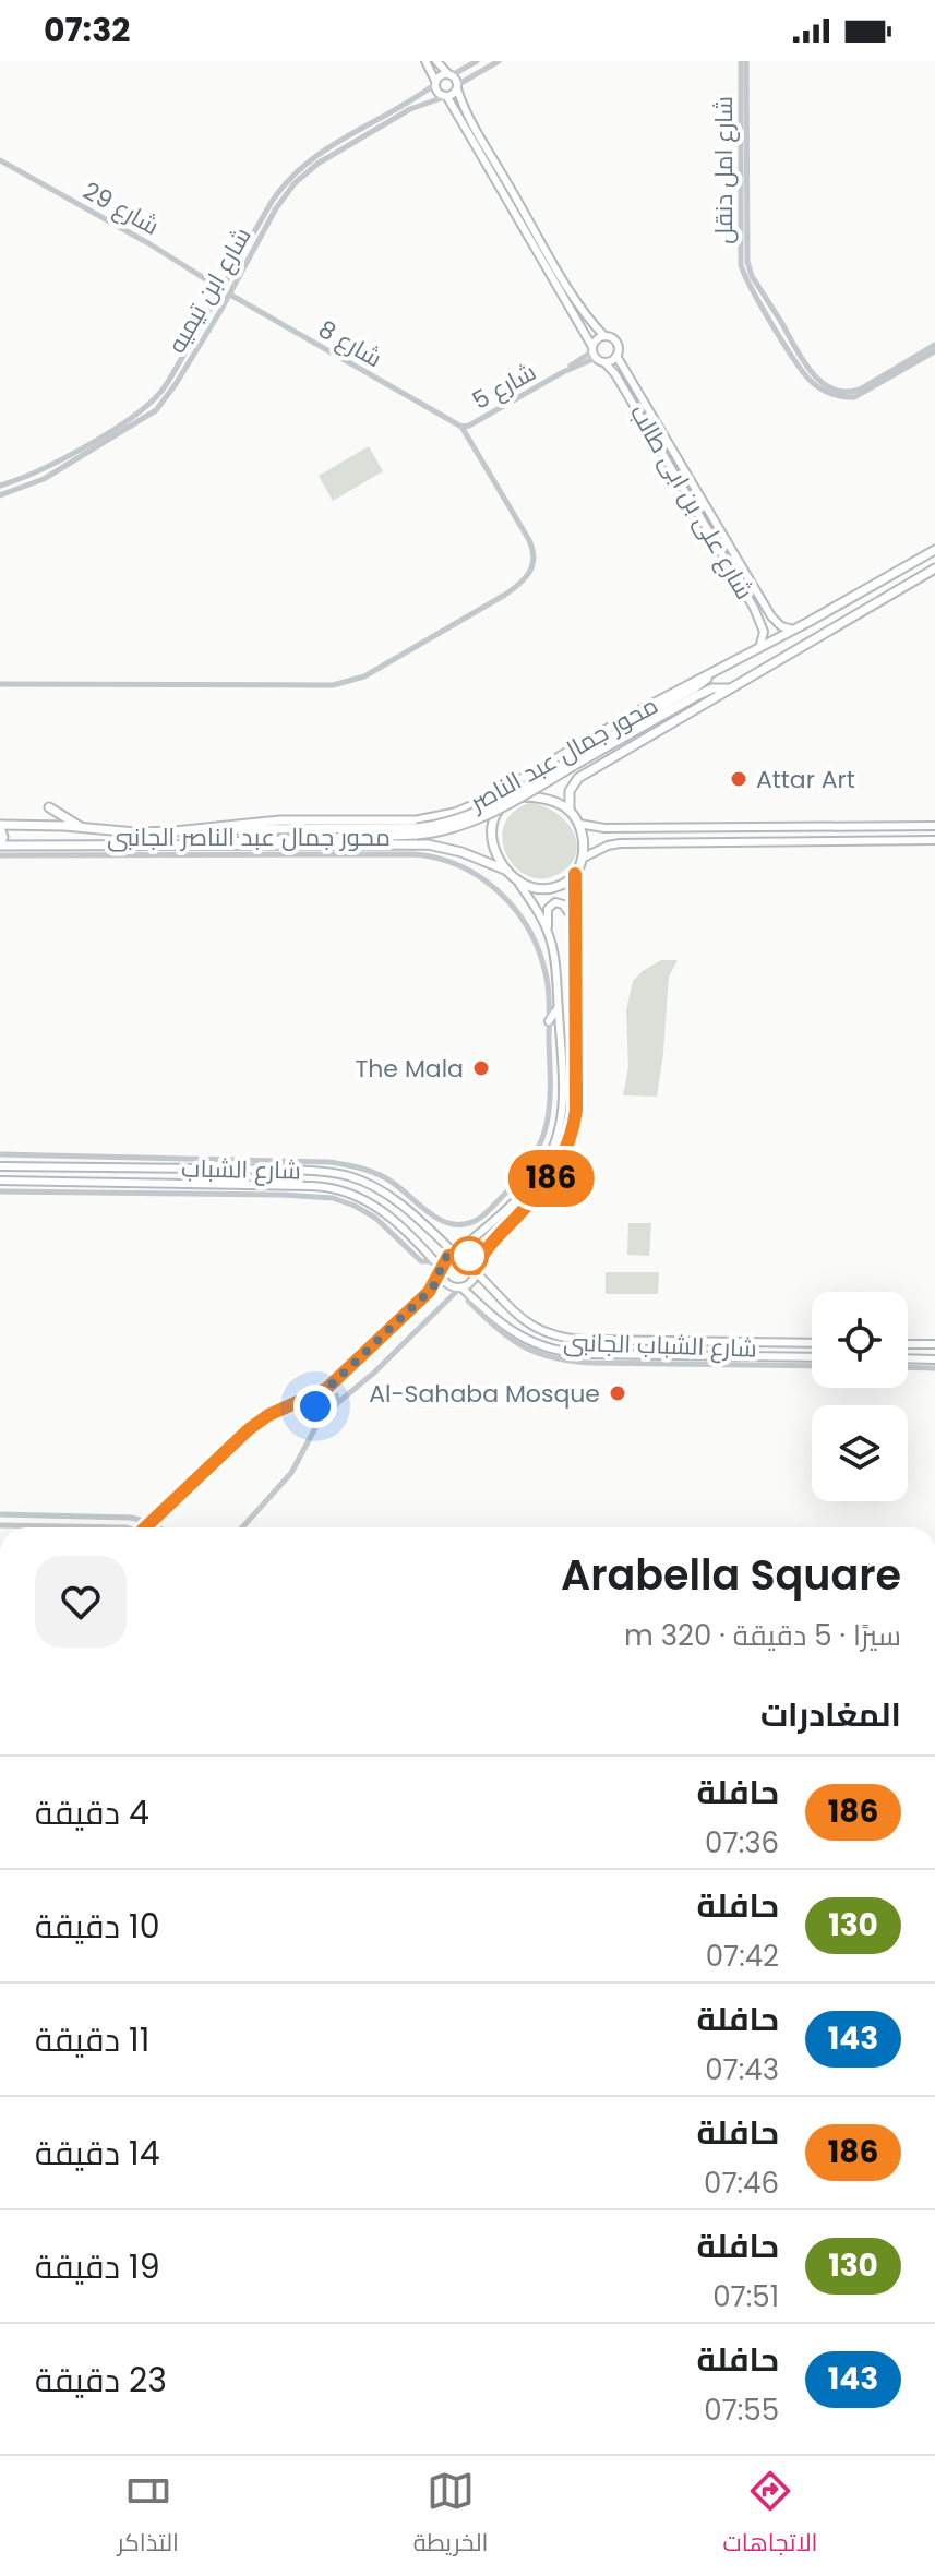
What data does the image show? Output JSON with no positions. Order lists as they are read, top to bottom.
{
  "streets": {
    "main road": ["شارع على بن ابى طالب", "محور جمال عبد الناصر", "شارع الشباب"],
    "street": [
      "شارع امل دنقل",
      "شارع 29",
      "شارع ابن تيميه",
      "شارع 8",
      "شارع 5",
      "محور جمال عبد الناصر الجانبى",
      "شارع الشباب الجانبى"
    ]
  },
  "crossings": [
    ["شارع 29", "شارع ابن تيميه"],
    ["شارع 29", "شارع 8"],
    ["شارع ابن تيميه", "شارع 8"],
    ["شارع 8", "شارع 5"],
    ["شارع 5", "شارع على بن ابى طالب"],
    ["شارع الشباب", "شارع الشباب الجانبى"]
  ],
  "places": ["Attar Art", "The Mala", "Al-Sahaba Mosque"],
  "lines": ["bus line 186"],
  "page": {
    "status": "07:32",
    "on_map": "186",
    "heading": [
      ["Arabella Square", "سيرًا · 5 دقيقة · 320 m"],
      "المغادرات"
    ],
    "list": [
      {
        "mark": "186",
        "name": "حافلة",
        "note": "07:36",
        "value": "4 دقيقة"
      },
      {
        "mark": "130",
        "name": "حافلة",
        "note": "07:42",
        "value": "10 دقيقة"
      },
      {
        "mark": "143",
        "name": "حافلة",
        "note": "07:43",
        "value": "11 دقيقة"
      },
      {
        "mark": "186",
        "name": "حافلة",
        "note": "07:46",
        "value": "14 دقيقة"
      },
      {
        "mark": "130",
        "name": "حافلة",
        "note": "07:51",
        "value": "19 دقيقة"
      },
      {
        "mark": "143",
        "name": "حافلة",
        "note": "07:55",
        "value": "23 دقيقة"
      }
    ],
    "tabs": ["الاتجاهات", "الخريطة", "التذاكر"]
  }
}
